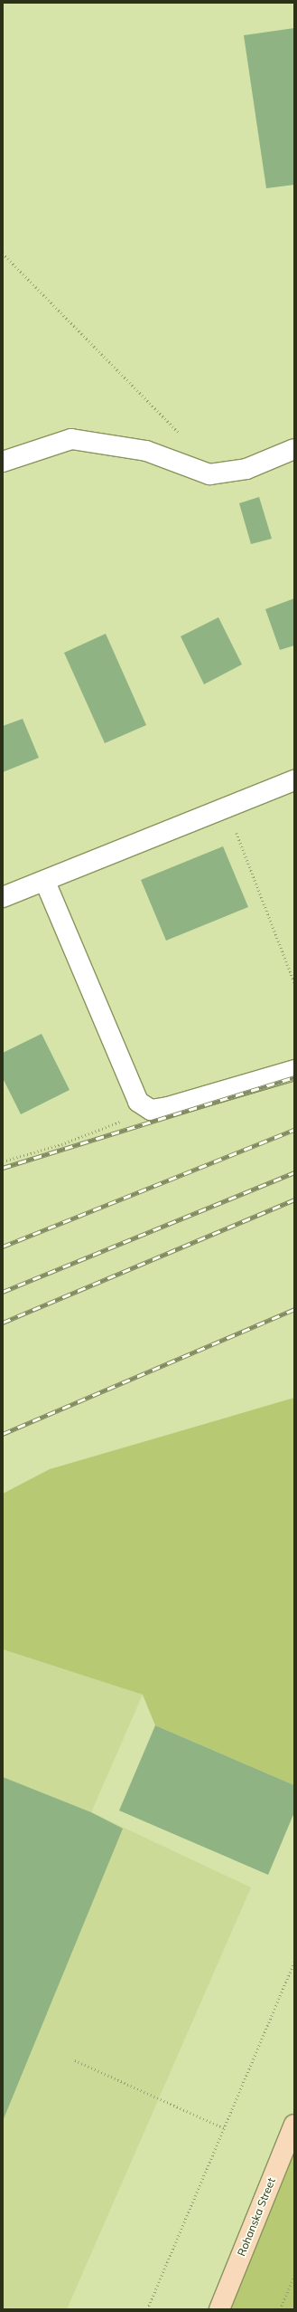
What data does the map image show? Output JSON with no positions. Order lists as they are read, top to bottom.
{
  "streets": {
    "main road": ["Rohanska Street"]
  }
}
